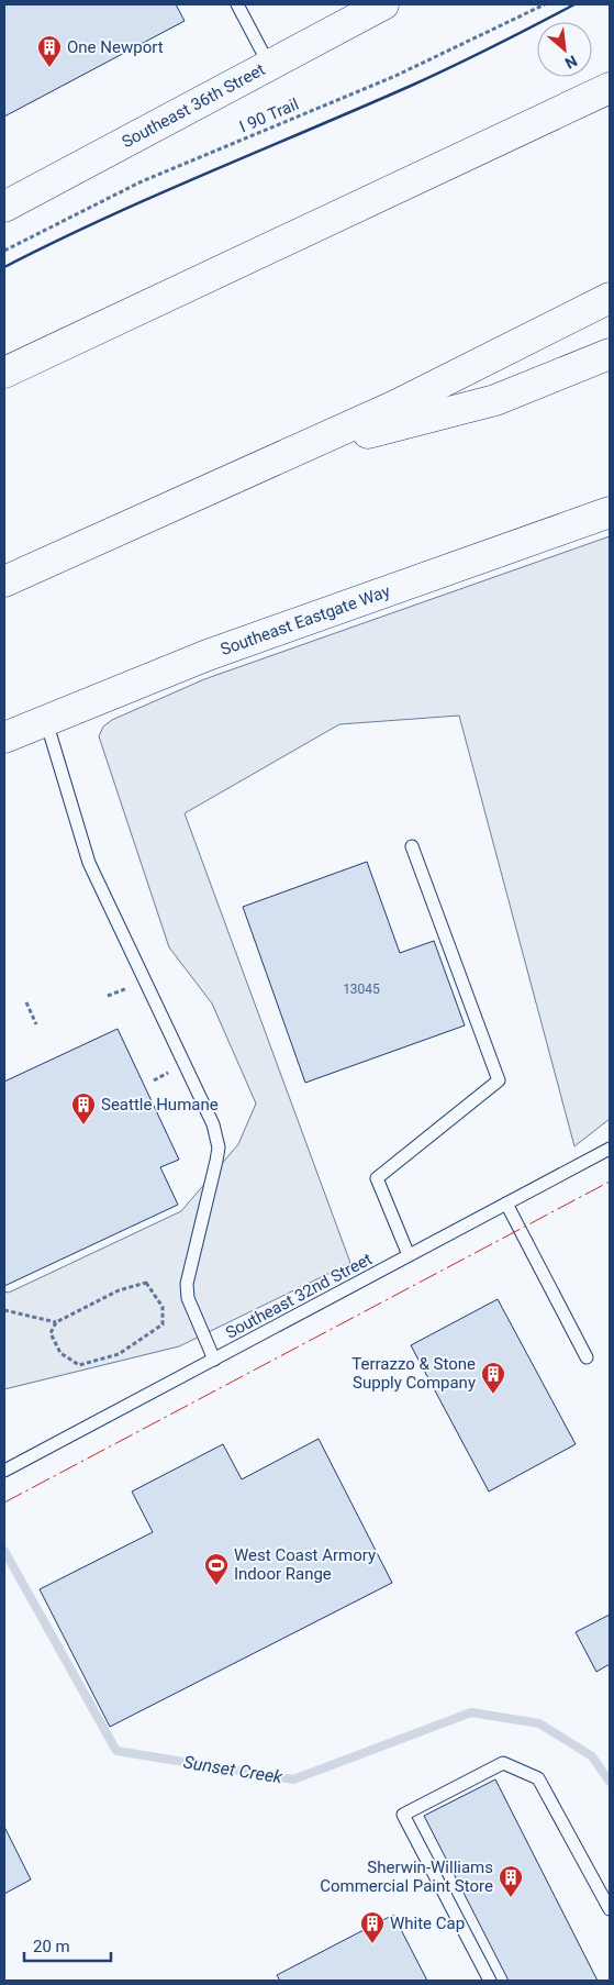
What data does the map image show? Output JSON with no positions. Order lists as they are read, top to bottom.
{
  "streets": {
    "main road": ["Southeast 36th Street", "Southeast Eastgate Way"],
    "lane": ["Southeast 32nd Street"],
    "path": ["I 90 Trail"]
  },
  "water": ["Sunset Creek"],
  "places": {
    "building": [
      "One Newport",
      "Seattle Humane",
      "Terrazzo & Stone Supply Company",
      "Sherwin-Williams Commercial Paint Store",
      "White Cap"
    ],
    "sports": ["West Coast Armory Indoor Range"]
  },
  "house_numbers": ["13045"],
  "scale_bar": "20 m",
  "north": "bottom right"
}
